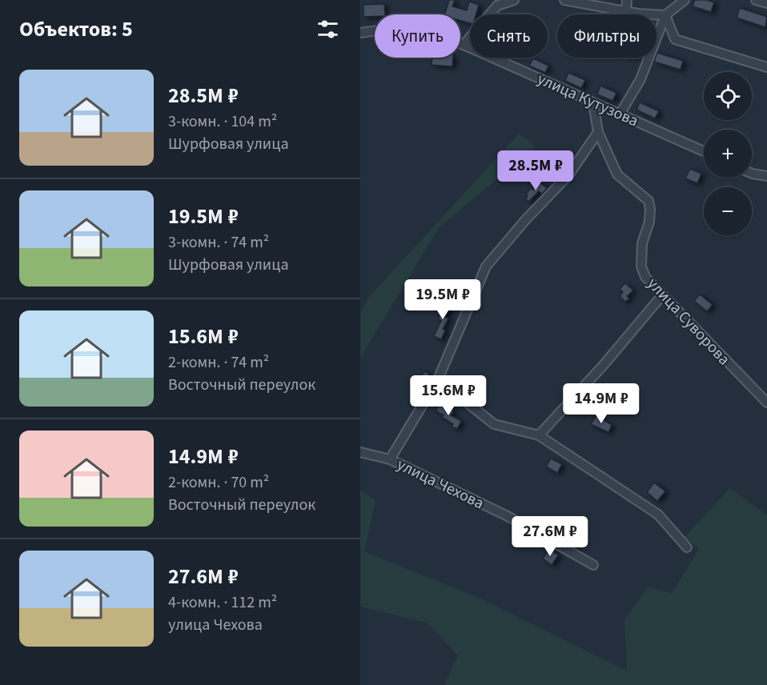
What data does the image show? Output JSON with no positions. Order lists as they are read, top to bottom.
{
  "streets": {
    "street": ["улица Кутузова", "улица Суворова", "улица Чехова"]
  },
  "crossings": [
    ["улица Кутузова", "улица Суворова"]
  ],
  "page": {
    "heading": "Объектов: 5",
    "chip": ["Купить", "Снять", "Фильтры"],
    "list": [
      {
        "name": "28.5M ₽",
        "note": "3-комн. · 104 m² · Шурфовая улица"
      },
      {
        "name": "19.5M ₽",
        "note": "3-комн. · 74 m² · Шурфовая улица"
      },
      {
        "name": "15.6M ₽",
        "note": "2-комн. · 74 m² · Восточный переулок"
      },
      {
        "name": "14.9M ₽",
        "note": "2-комн. · 70 m² · Восточный переулок"
      },
      {
        "name": "27.6M ₽",
        "note": "4-комн. · 112 m² · улица Чехова"
      }
    ],
    "map_buttons": ["+", "−"],
    "price": [
      "28.5M ₽",
      "19.5M ₽",
      "15.6M ₽",
      "14.9M ₽",
      "27.6M ₽"
    ]
  }
}
